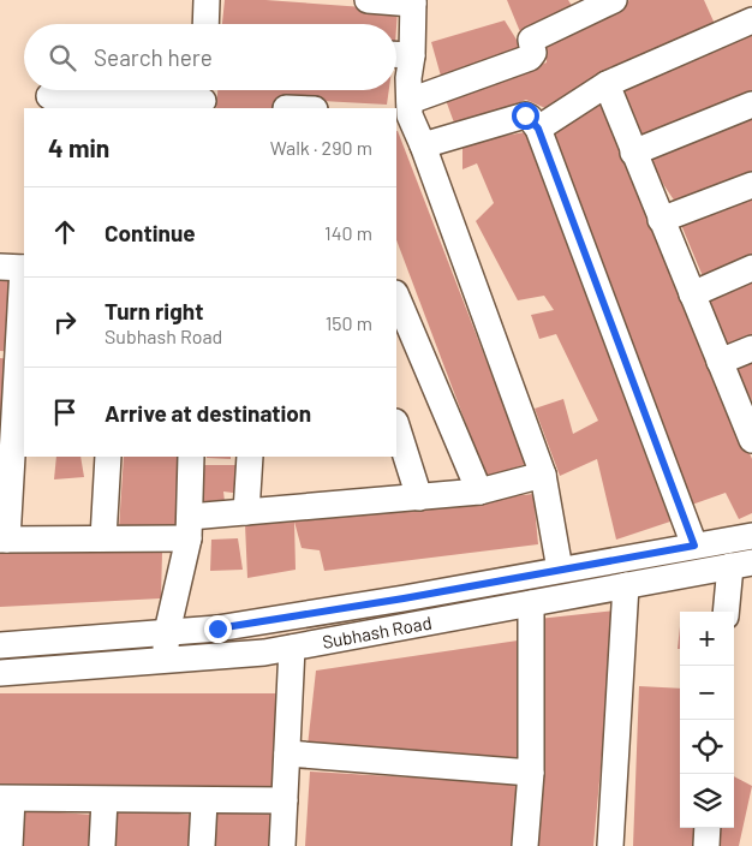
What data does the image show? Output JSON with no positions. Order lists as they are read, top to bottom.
{
  "streets": {
    "street": ["Subhash Road"]
  },
  "page": {
    "search": "Search here",
    "heading": ["4 min", "Walk · 290 m"],
    "list": [
      ["Continue", "140 m"],
      ["Turn right", "Subhash Road", "150 m"],
      "Arrive at destination"
    ],
    "map_buttons": ["+", "−"]
  }
}
